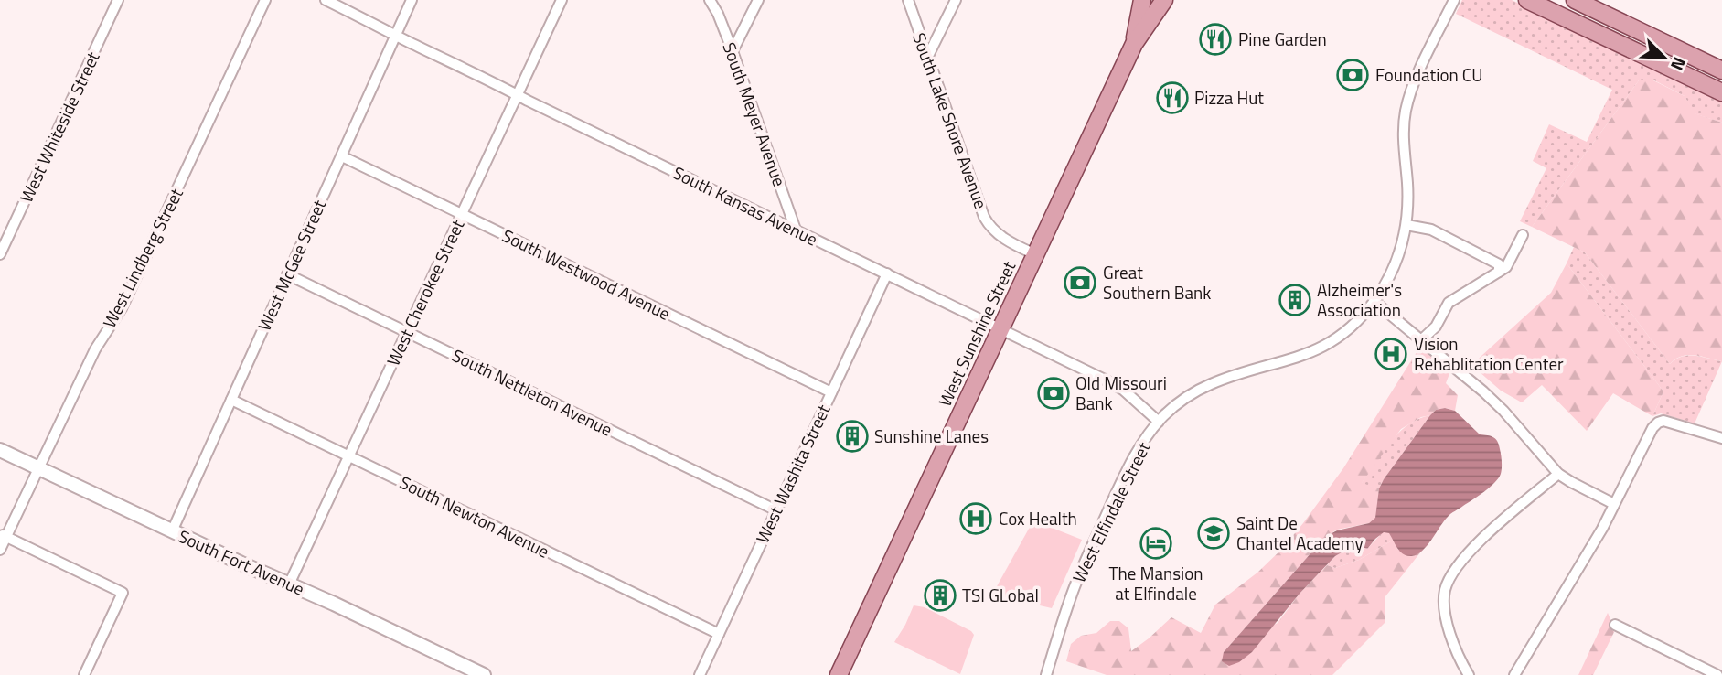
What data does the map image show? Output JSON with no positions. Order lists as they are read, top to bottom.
{
  "streets": {
    "main road": ["West Sunshine Street"],
    "street": [
      "South Meyer Avenue",
      "South Lake Shore Avenue",
      "West Whiteside Street",
      "South Kansas Avenue",
      "West Lindberg Street",
      "West McGee Street",
      "South Westwood Avenue",
      "West Cherokee Street",
      "South Nettleton Avenue",
      "West Washita Street",
      "West Elfindale Street",
      "South Newton Avenue",
      "South Fort Avenue"
    ]
  },
  "crossings": [
    ["South Meyer Avenue", "South Kansas Avenue"],
    ["South Lake Shore Avenue", "West Sunshine Street"],
    ["South Kansas Avenue", "West McGee Street"],
    ["South Kansas Avenue", "West Cherokee Street"],
    ["South Kansas Avenue", "West Sunshine Street"],
    ["South Kansas Avenue", "West Washita Street"],
    ["South Kansas Avenue", "West Elfindale Street"],
    ["West Lindberg Street", "South Fort Avenue"],
    ["West McGee Street", "South Westwood Avenue"],
    ["West McGee Street", "South Nettleton Avenue"],
    ["West McGee Street", "South Newton Avenue"],
    ["West McGee Street", "South Fort Avenue"],
    ["South Westwood Avenue", "West Cherokee Street"],
    ["South Westwood Avenue", "West Washita Street"],
    ["West Cherokee Street", "South Nettleton Avenue"],
    ["West Cherokee Street", "South Newton Avenue"],
    ["West Cherokee Street", "South Fort Avenue"],
    ["South Nettleton Avenue", "West Washita Street"],
    ["West Washita Street", "South Newton Avenue"]
  ],
  "places": {
    "restaurant": ["Pine Garden", "Pizza Hut"],
    "bank": ["Foundation CU", "Great Southern Bank", "Old Missouri Bank"],
    "building": ["Alzheimer's Association", "Sunshine Lanes", "TSI GLobal"],
    "hospital": ["Vision Rehablitation Center", "Cox Health"],
    "school or university": ["Saint De Chantel Academy"],
    "hotel": ["The Mansion at Elfindale"]
  },
  "north": "bottom right"
}
